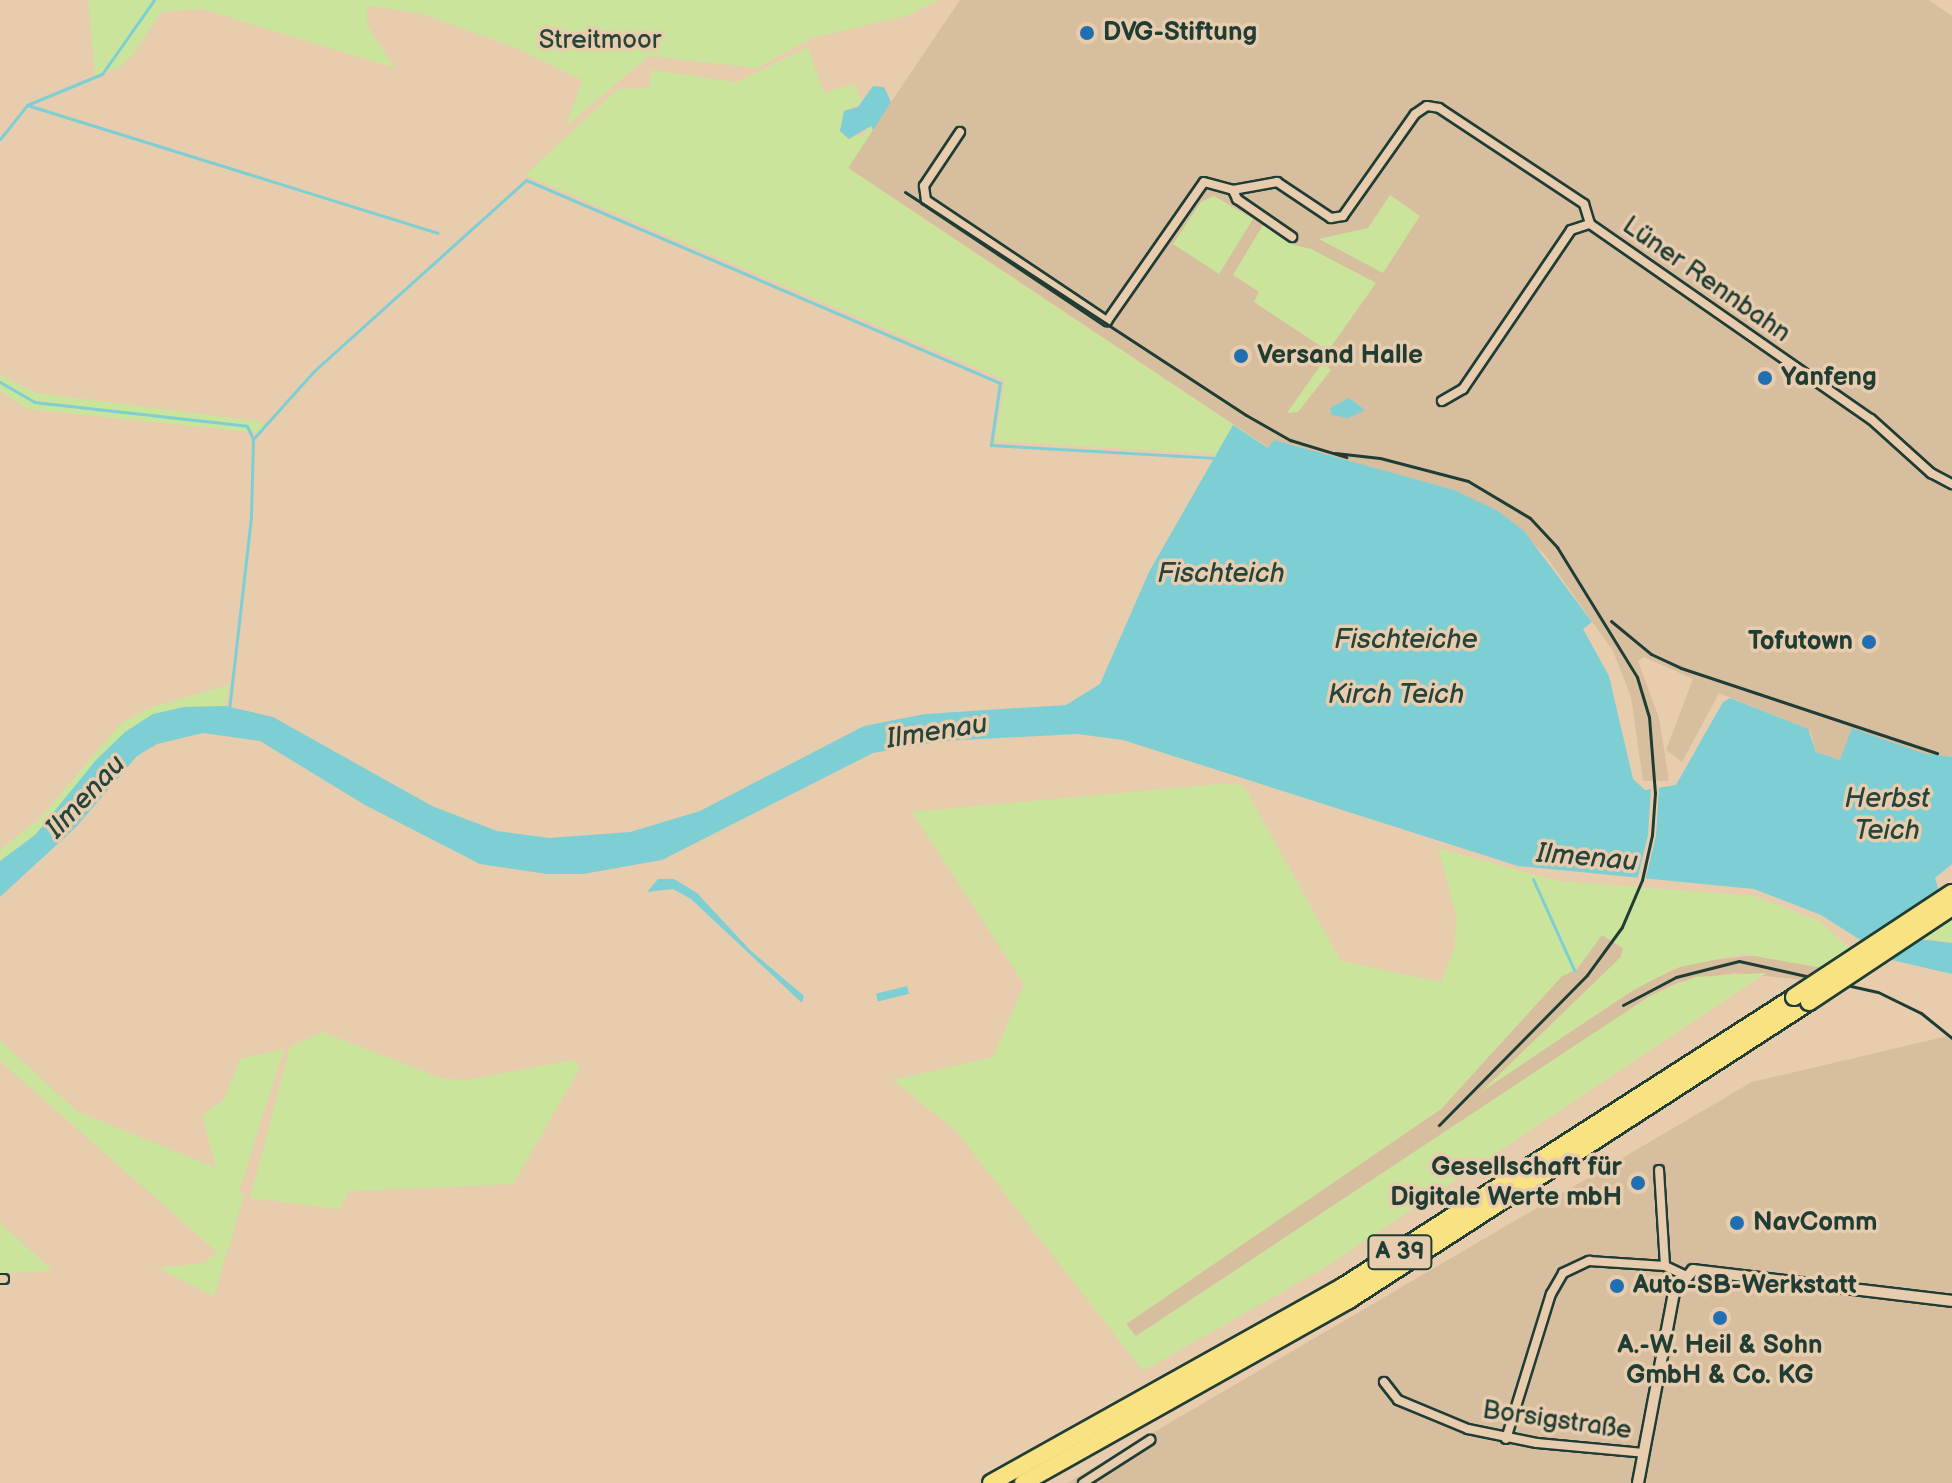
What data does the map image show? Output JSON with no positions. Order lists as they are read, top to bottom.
{
  "streets": {
    "highway": ["A 39"],
    "street": ["Lüner Rennbahn", "Borsigstraße"]
  },
  "water": [
    "Fischteich",
    "Fischteiche",
    "Kirch Teich",
    "Ilmenau",
    "Herbst Teich"
  ],
  "parks": ["Streitmoor"],
  "places": [
    "DVG-Stiftung",
    "Versand Halle",
    "Yanfeng",
    "Tofutown",
    "Gesellschaft für Digitale Werte mbH",
    "NavComm",
    "Auto-SB-Werkstatt",
    "A.-W. Heil & Sohn GmbH & Co. KG"
  ]
}
